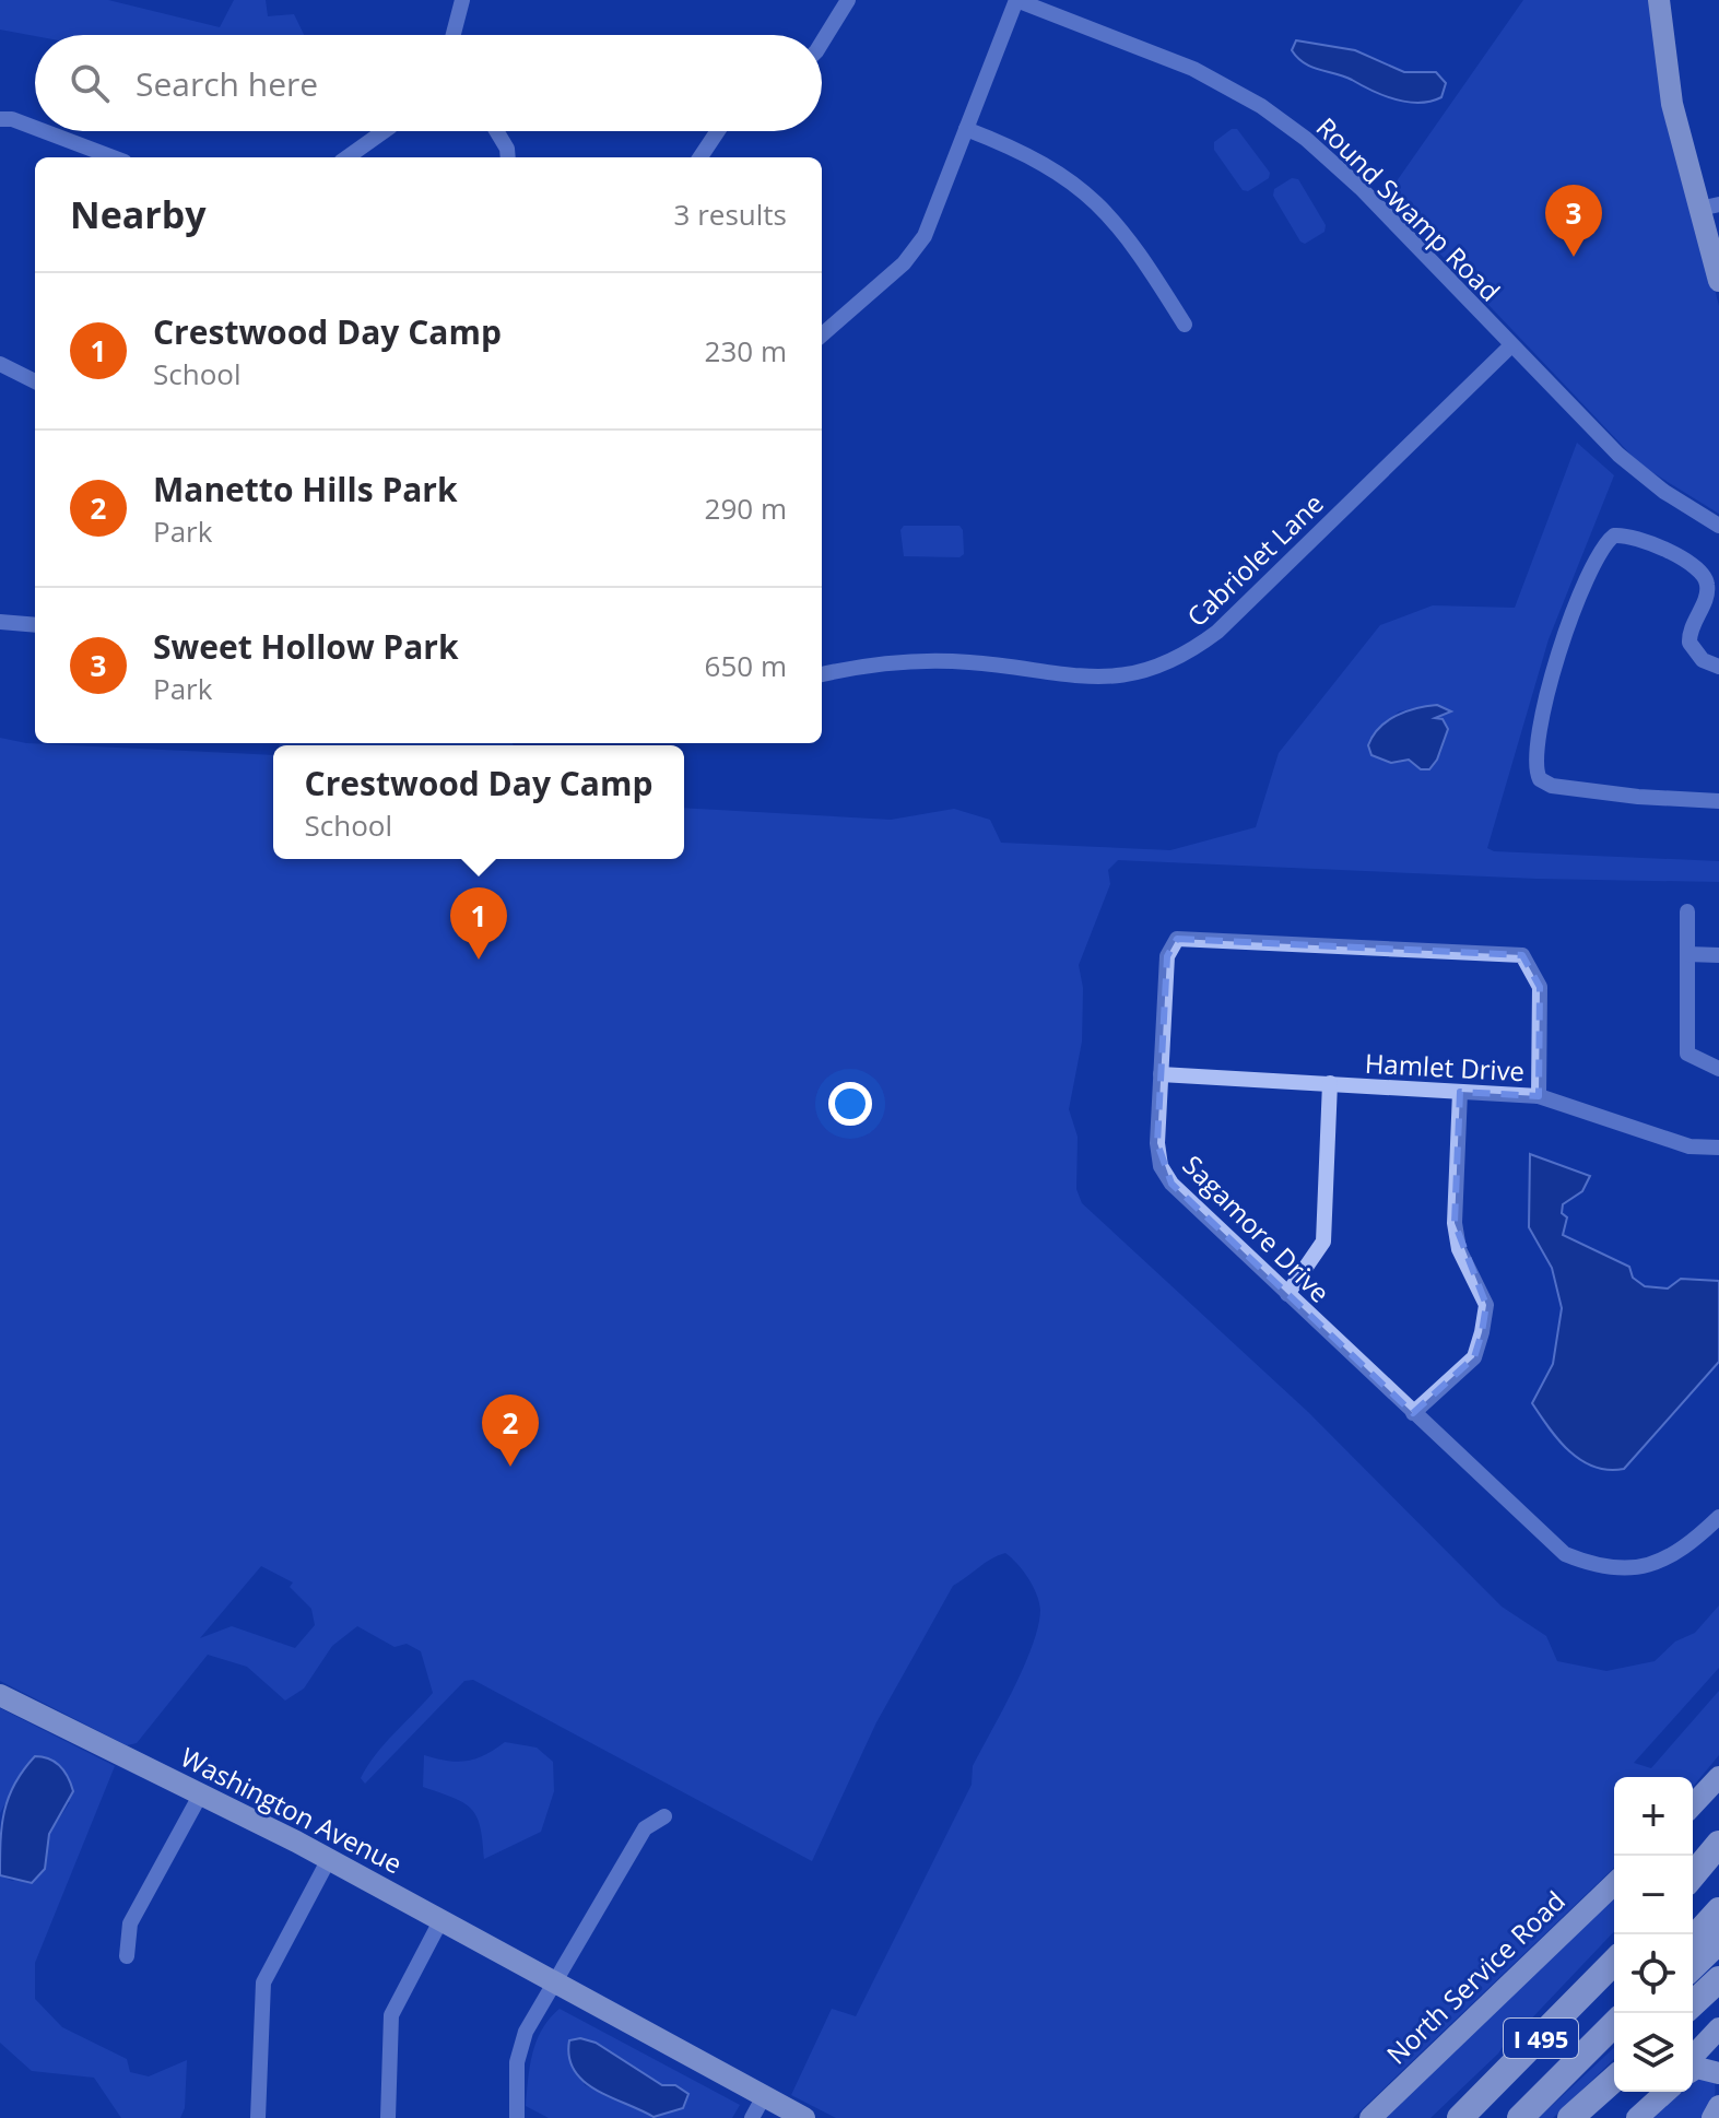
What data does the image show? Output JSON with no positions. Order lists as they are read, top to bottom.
{
  "streets": {
    "highway": ["I 495"],
    "main road": ["Washington Avenue", "North Service Road"],
    "street": [
      "Round Swamp Road",
      "Cabriolet Lane",
      "Hamlet Drive",
      "Sagamore Drive"
    ]
  },
  "crossings": [
    ["Round Swamp Road", "Cabriolet Lane"],
    ["Hamlet Drive", "Sagamore Drive"]
  ],
  "page": {
    "search": "Search here",
    "heading": ["Nearby", "3 results"],
    "pins": ["3", "1", "2"],
    "list": [
      {
        "mark": "1",
        "name": "Crestwood Day Camp",
        "note": "School",
        "value": "230 m"
      },
      {
        "mark": "2",
        "name": "Manetto Hills Park",
        "note": "Park",
        "value": "290 m"
      },
      {
        "mark": "3",
        "name": "Sweet Hollow Park",
        "note": "Park",
        "value": "650 m"
      }
    ],
    "popup": ["Crestwood Day Camp", "School"],
    "map_buttons": ["+", "−"]
  }
}
